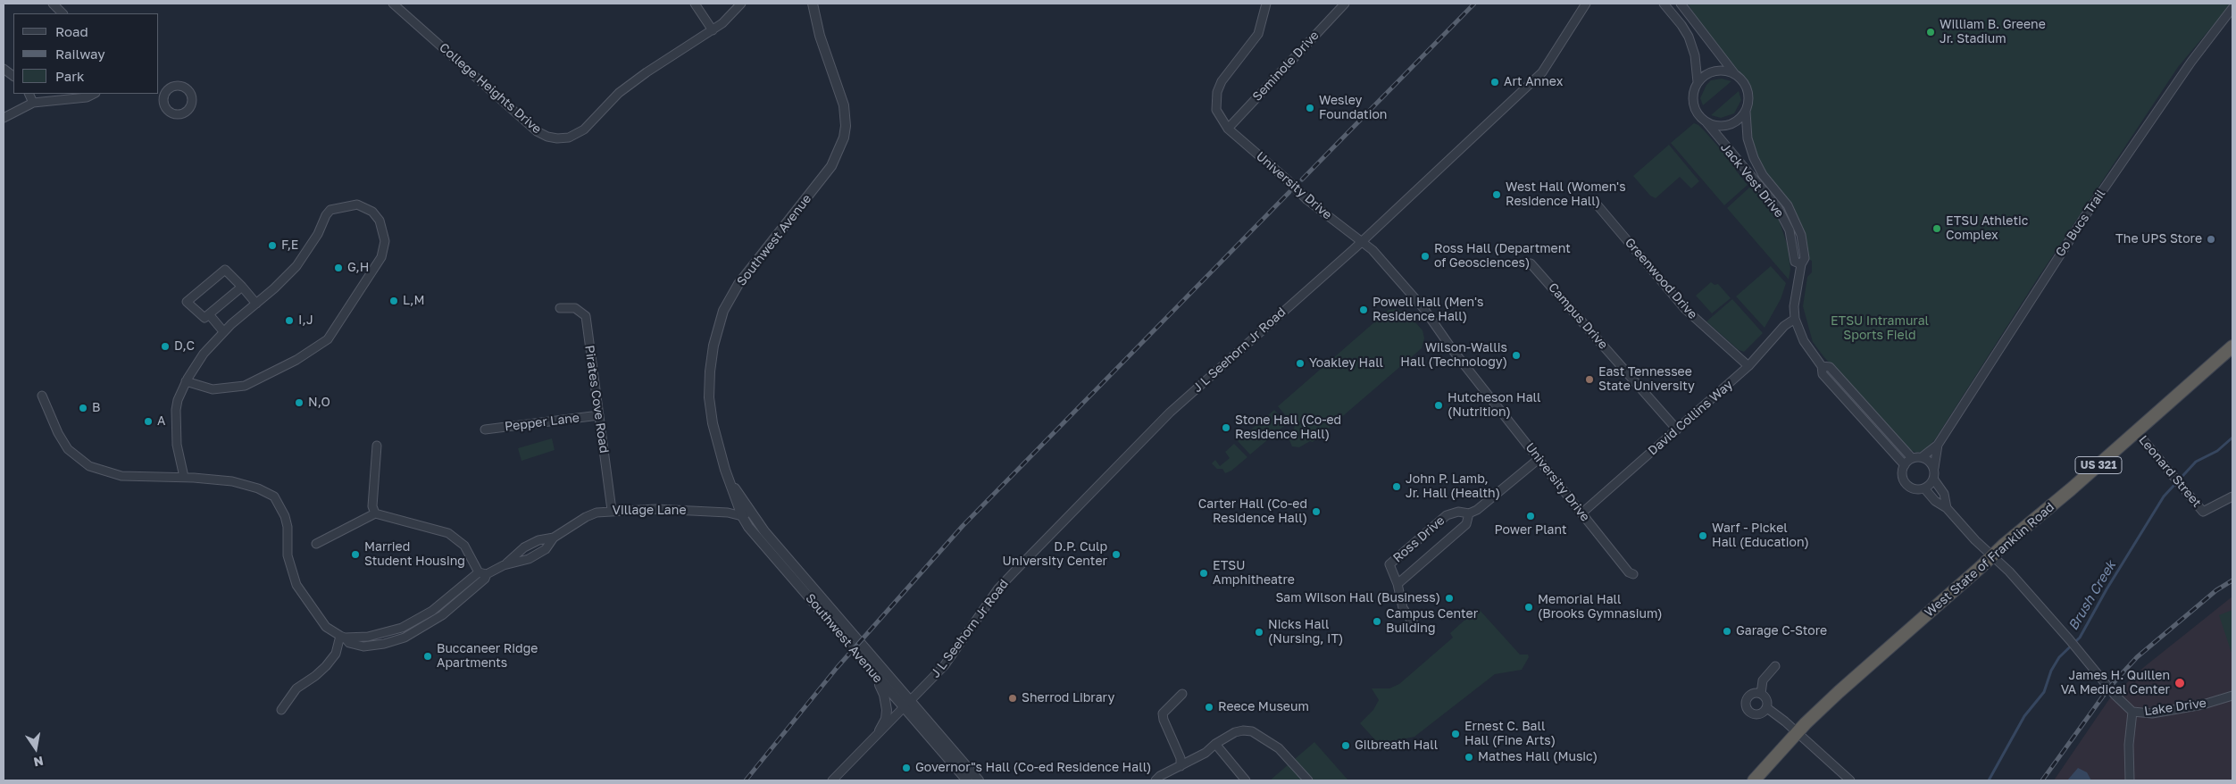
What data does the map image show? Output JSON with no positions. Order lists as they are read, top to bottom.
{
  "streets": {
    "highway": ["US 321", "West State of Franklin Road"],
    "street": [
      "Seminole Drive",
      "College Heights Drive",
      "Jack Vest Drive",
      "University Drive",
      "Go Bucs Trail",
      "Southwest Avenue",
      "Greenwood Drive",
      "Campus Drive",
      "J L Seehorn Jr Road",
      "Pirates Cove Road",
      "David Collins Way",
      "Pepper Lane",
      "Leonard Street",
      "Village Lane",
      "Ross Drive",
      "Lake Drive"
    ]
  },
  "crossings": [
    ["Seminole Drive", "University Drive"],
    ["Jack Vest Drive", "Go Bucs Trail"],
    ["Jack Vest Drive", "David Collins Way"],
    ["University Drive", "J L Seehorn Jr Road"],
    ["University Drive", "David Collins Way"],
    ["University Drive", "Ross Drive"],
    ["Southwest Avenue", "J L Seehorn Jr Road"],
    ["Southwest Avenue", "Village Lane"],
    ["Greenwood Drive", "David Collins Way"],
    ["Campus Drive", "David Collins Way"],
    ["Pirates Cove Road", "Pepper Lane"],
    ["Pirates Cove Road", "Village Lane"],
    ["Leonard Street", "West State of Franklin Road"]
  ],
  "water": ["Brush Creek"],
  "parks": ["ETSU Intramural Sports Field"],
  "places": [
    "William B. Greene Jr. Stadium",
    "Art Annex",
    "Wesley Foundation",
    "West Hall (Women's Residence Hall)",
    "ETSU Athletic Complex",
    "The UPS Store",
    "F,E",
    "Ross Hall (Department of Geosciences)",
    "G,H",
    "L,M",
    "Powell Hall (Men's Residence Hall)",
    "I,J",
    "D,C",
    "Wilson-Wallis Hall (Technology)",
    "Yoakley Hall",
    "East Tennessee State University",
    "N,O",
    "Hutcheson Hall (Nutrition)",
    "B",
    "A",
    "Stone Hall (Co-ed Residence Hall)",
    "John P. Lamb, Jr. Hall (Health)",
    "Carter Hall (Co-ed Residence Hall)",
    "Power Plant",
    "Warf - Pickel Hall (Education)",
    "Married Student Housing",
    "D.P. Culp University Center",
    "ETSU Amphitheatre",
    "Sam Wilson Hall (Business)",
    "Memorial Hall (Brooks Gymnasium)",
    "Campus Center Building",
    "Garage C-Store",
    "Nicks Hall (Nursing, IT)",
    "Buccaneer Ridge Apartments",
    "James H. Quillen VA Medical Center",
    "Sherrod Library",
    "Reece Museum",
    "Ernest C. Ball Hall (Fine Arts)",
    "Gilbreath Hall",
    "Mathes Hall (Music)",
    "Governor\"s Hall (Co-ed Residence Hall)"
  ],
  "legend": ["Road", "Railway", "Park"],
  "north": "bottom"
}
